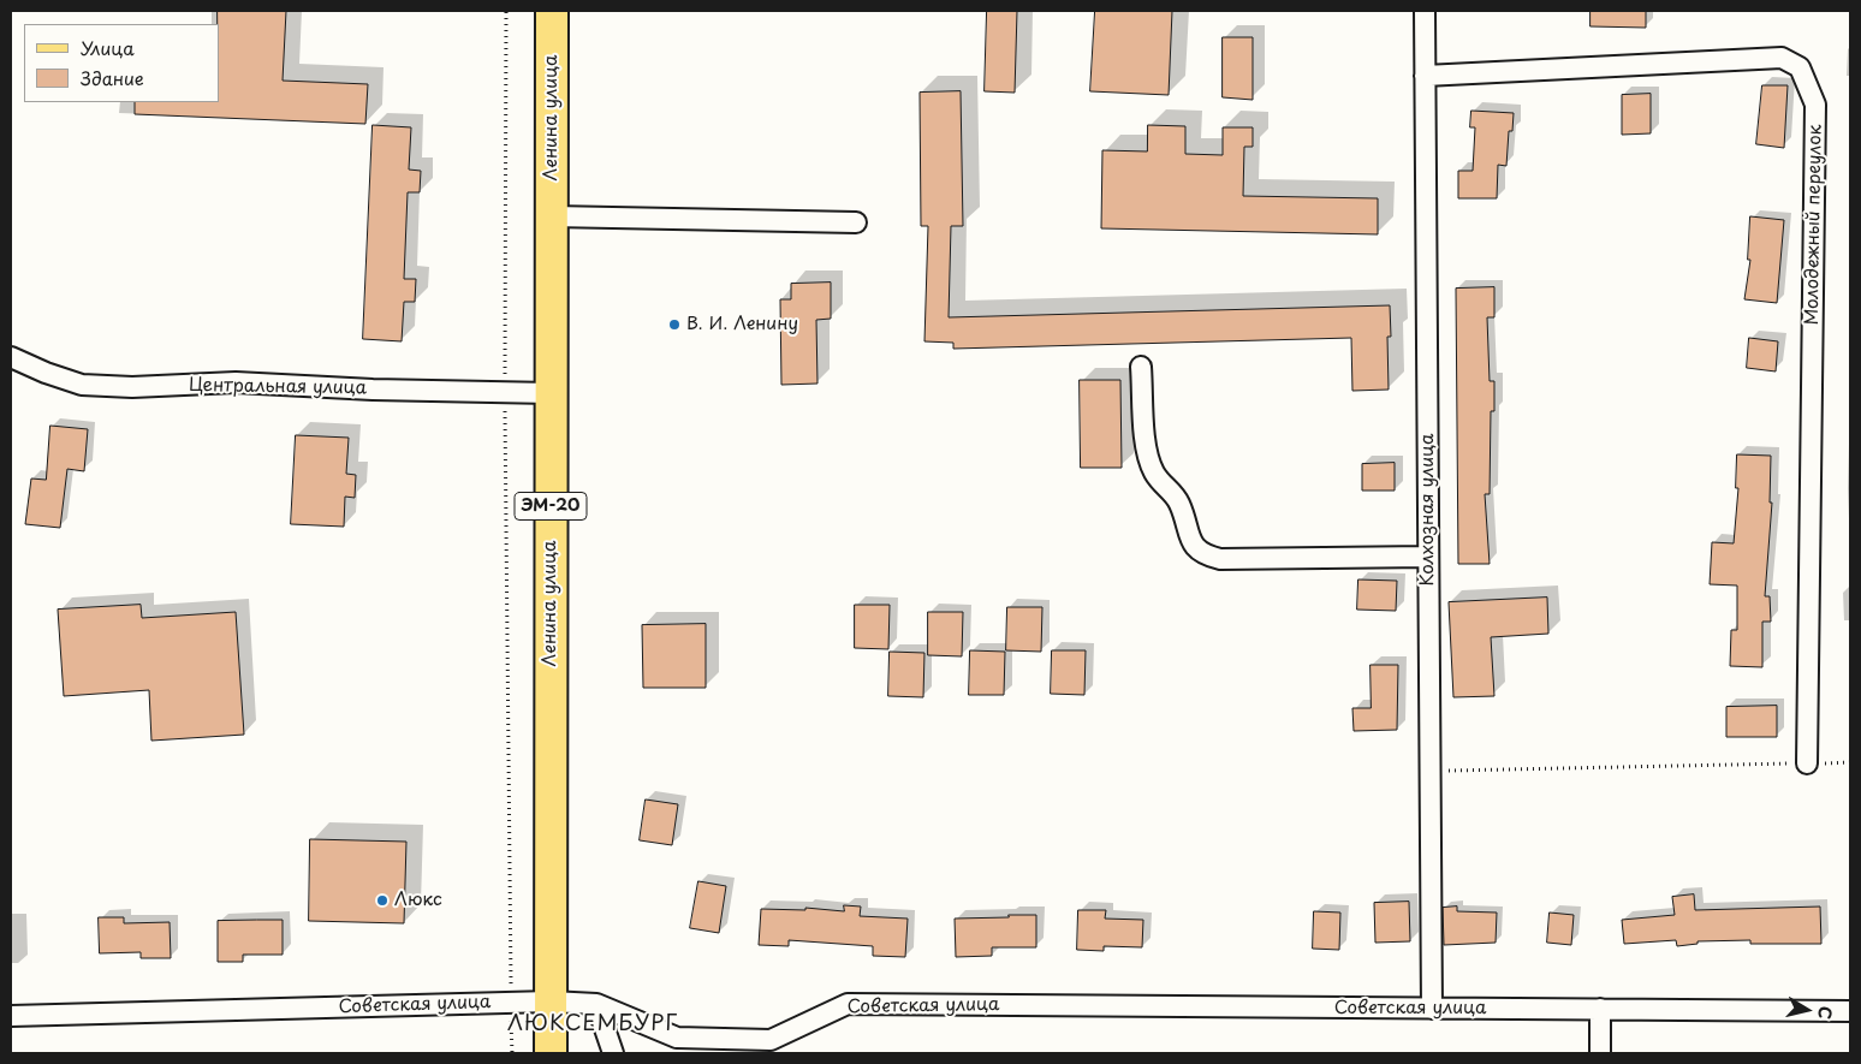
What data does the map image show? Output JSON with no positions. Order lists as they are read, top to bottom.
{
  "streets": {
    "main road": ["Ленина улица", "ЭМ-20"],
    "street": [
      "Молодежный переулок",
      "Центральная улица",
      "Колхозная улица",
      "Советская улица"
    ]
  },
  "crossings": [
    ["Ленина улица", "Центральная улица"],
    ["Ленина улица", "Советская улица"],
    ["Молодежный переулок", "Колхозная улица"],
    ["Колхозная улица", "Советская улица"]
  ],
  "districts": ["ЛЮКСЕМБУРГ"],
  "places": ["В. И. Ленину", "Люкс"],
  "legend": ["Улица", "Здание"],
  "north": "right"
}
